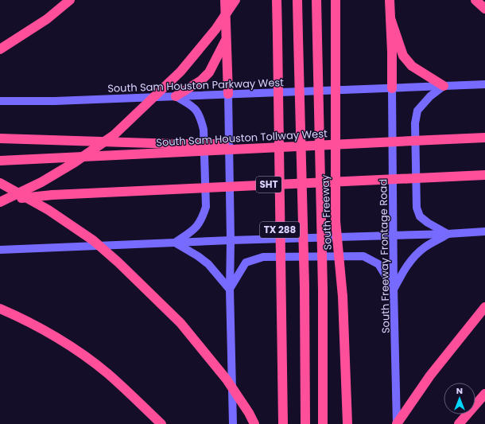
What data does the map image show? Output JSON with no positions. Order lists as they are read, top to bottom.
{
  "streets": {
    "highway": [
      "South Sam Houston Tollway West",
      "SHT",
      "South Freeway",
      "TX 288"
    ],
    "main road": ["South Sam Houston Parkway West", "South Freeway Frontage Road"]
  },
  "crossings": [
    ["South Sam Houston Parkway West", "South Freeway Frontage Road"]
  ],
  "north": "top"
}
